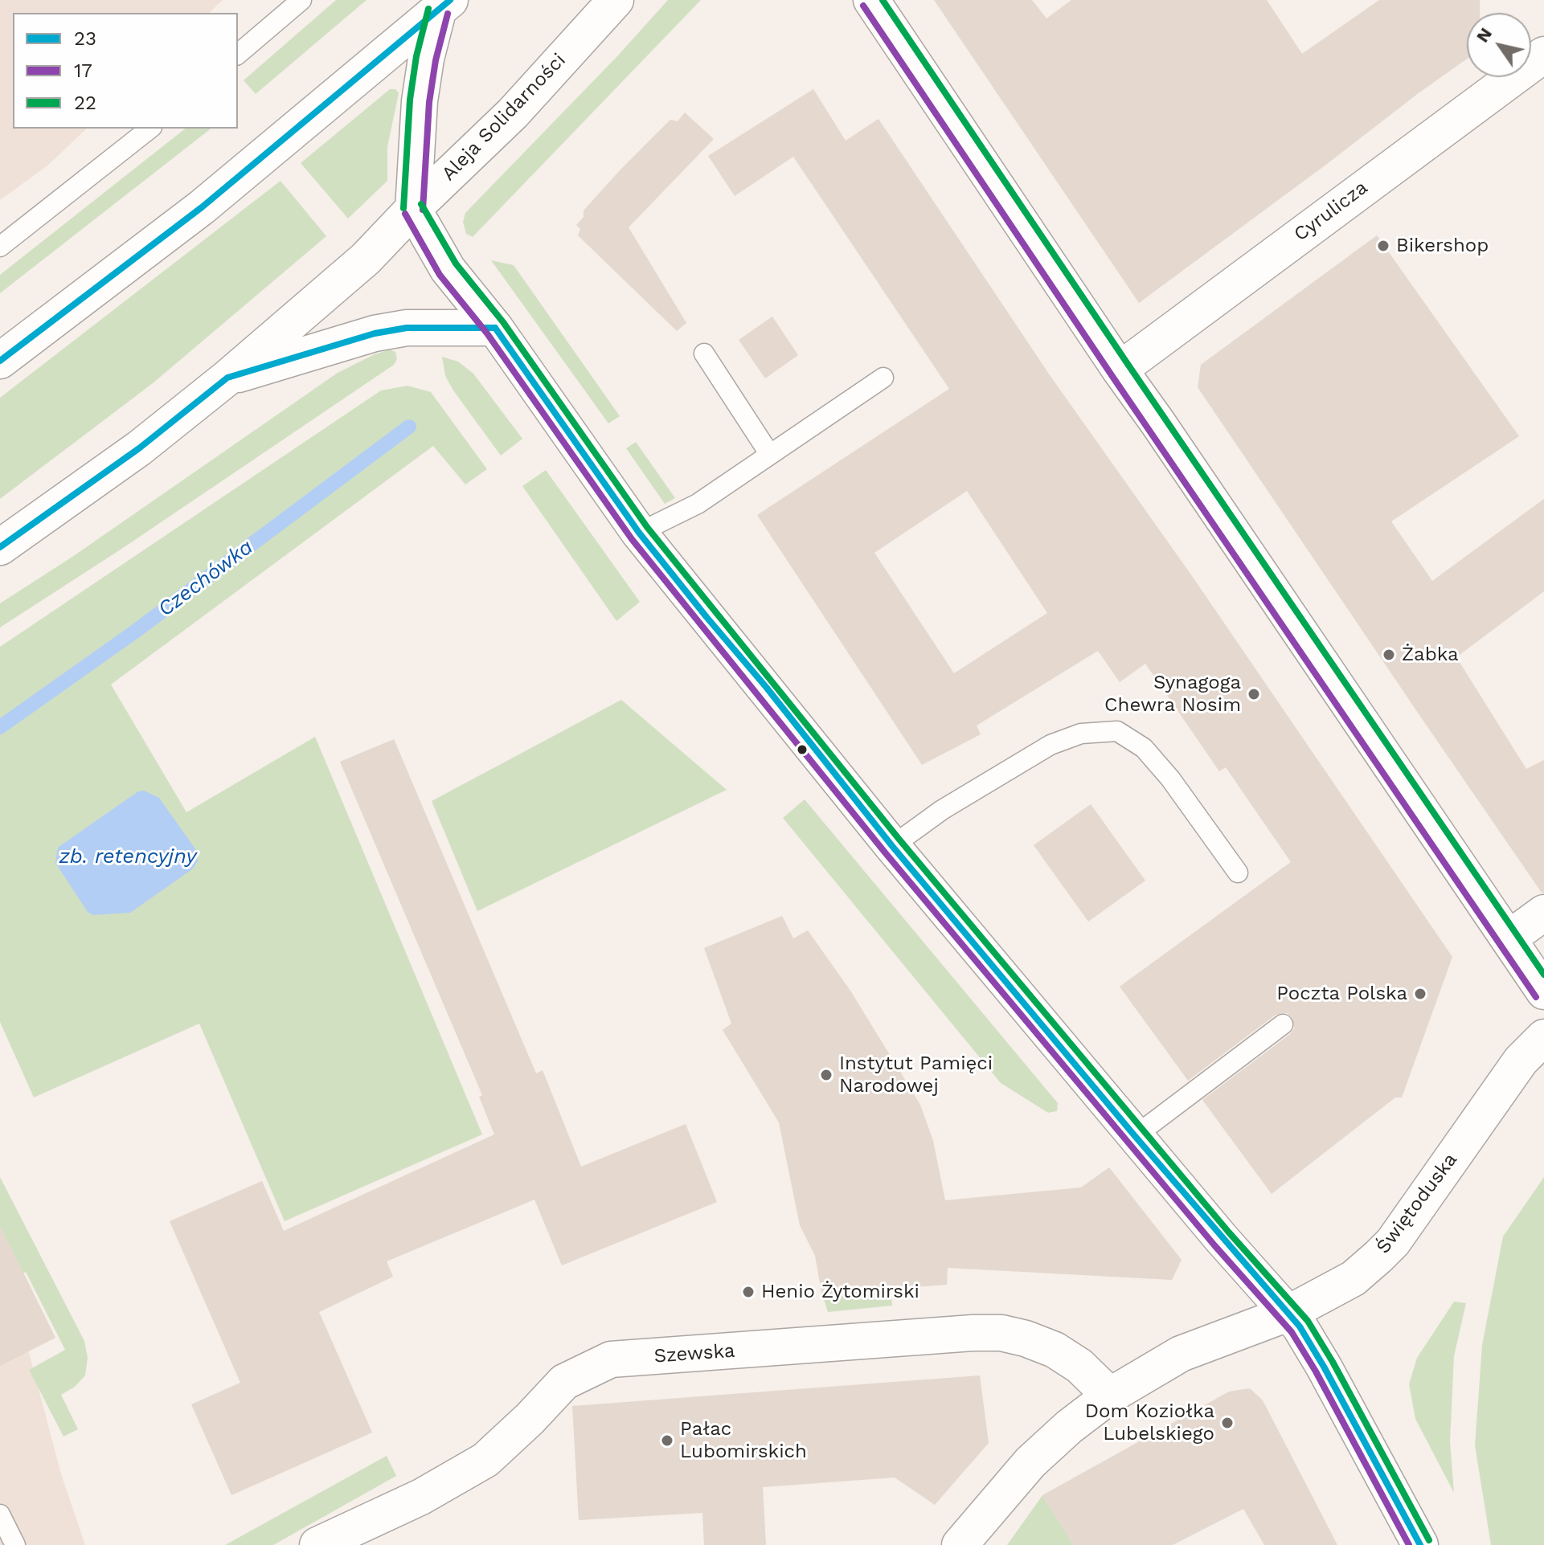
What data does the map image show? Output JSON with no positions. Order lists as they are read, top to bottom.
{
  "streets": {
    "street": [
      "Aleja Solidarności",
      "Cyrulicza",
      "Świętoduska",
      "Szewska"
    ]
  },
  "crossings": [
    ["Świętoduska", "Szewska"]
  ],
  "water": ["Czechówka", "zb. retencyjny"],
  "places": [
    "Bikershop",
    "Żabka",
    "Synagoga Chewra Nosim",
    "Poczta Polska",
    "Instytut Pamięci Narodowej",
    "Henio Żytomirski",
    "Dom Koziołka Lubelskiego",
    "Pałac Lubomirskich"
  ],
  "lines": ["transit line 23", "transit line 22", "transit line 17"],
  "legend": ["23", "17", "22"],
  "north": "top left"
}
